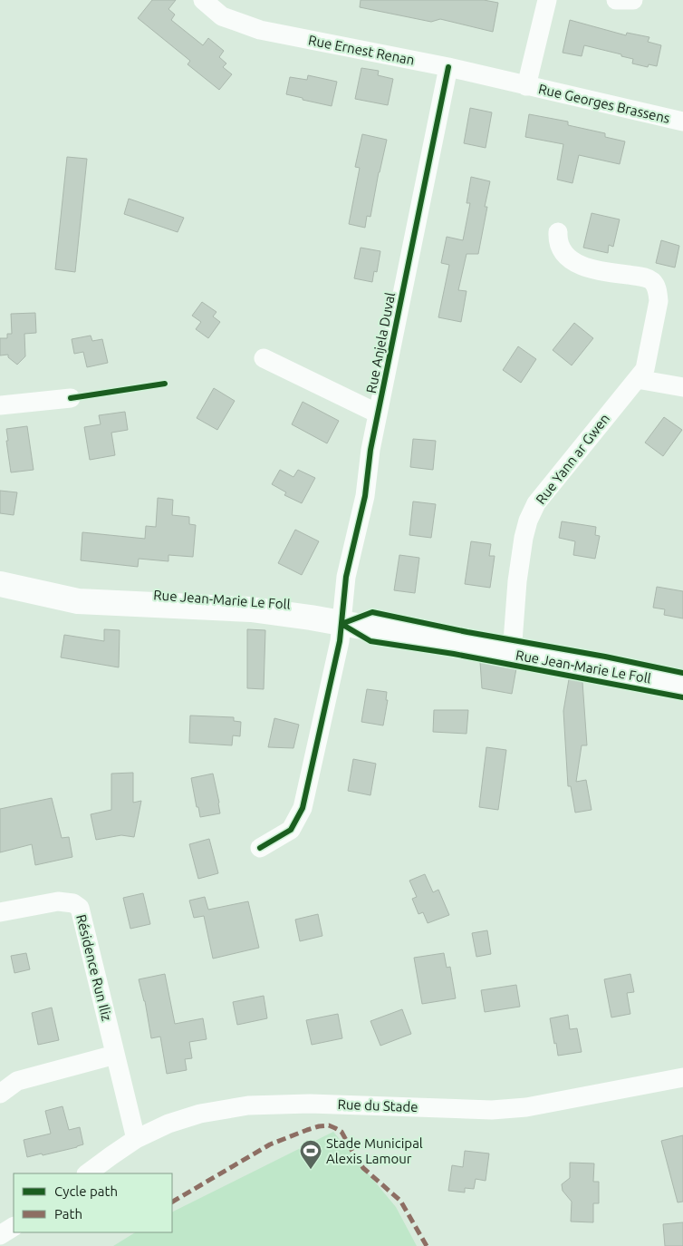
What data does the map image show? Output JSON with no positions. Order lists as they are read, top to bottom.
{
  "streets": {
    "main road": ["Rue Jean-Marie Le Foll"],
    "street": [
      "Rue Ernest Renan",
      "Rue Georges Brassens",
      "Rue Anjela Duval",
      "Rue Yann ar Gwen",
      "Résidence Run Iliz",
      "Rue du Stade"
    ]
  },
  "crossings": [
    ["Rue Ernest Renan", "Rue Georges Brassens"],
    ["Rue Ernest Renan", "Rue Anjela Duval"],
    ["Rue Anjela Duval", "Rue Jean-Marie Le Foll"],
    ["Rue Yann ar Gwen", "Rue Jean-Marie Le Foll"],
    ["Résidence Run Iliz", "Rue du Stade"]
  ],
  "places": {
    "sports": ["Stade Municipal Alexis Lamour"]
  },
  "legend": ["Cycle path", "Path"]
}
